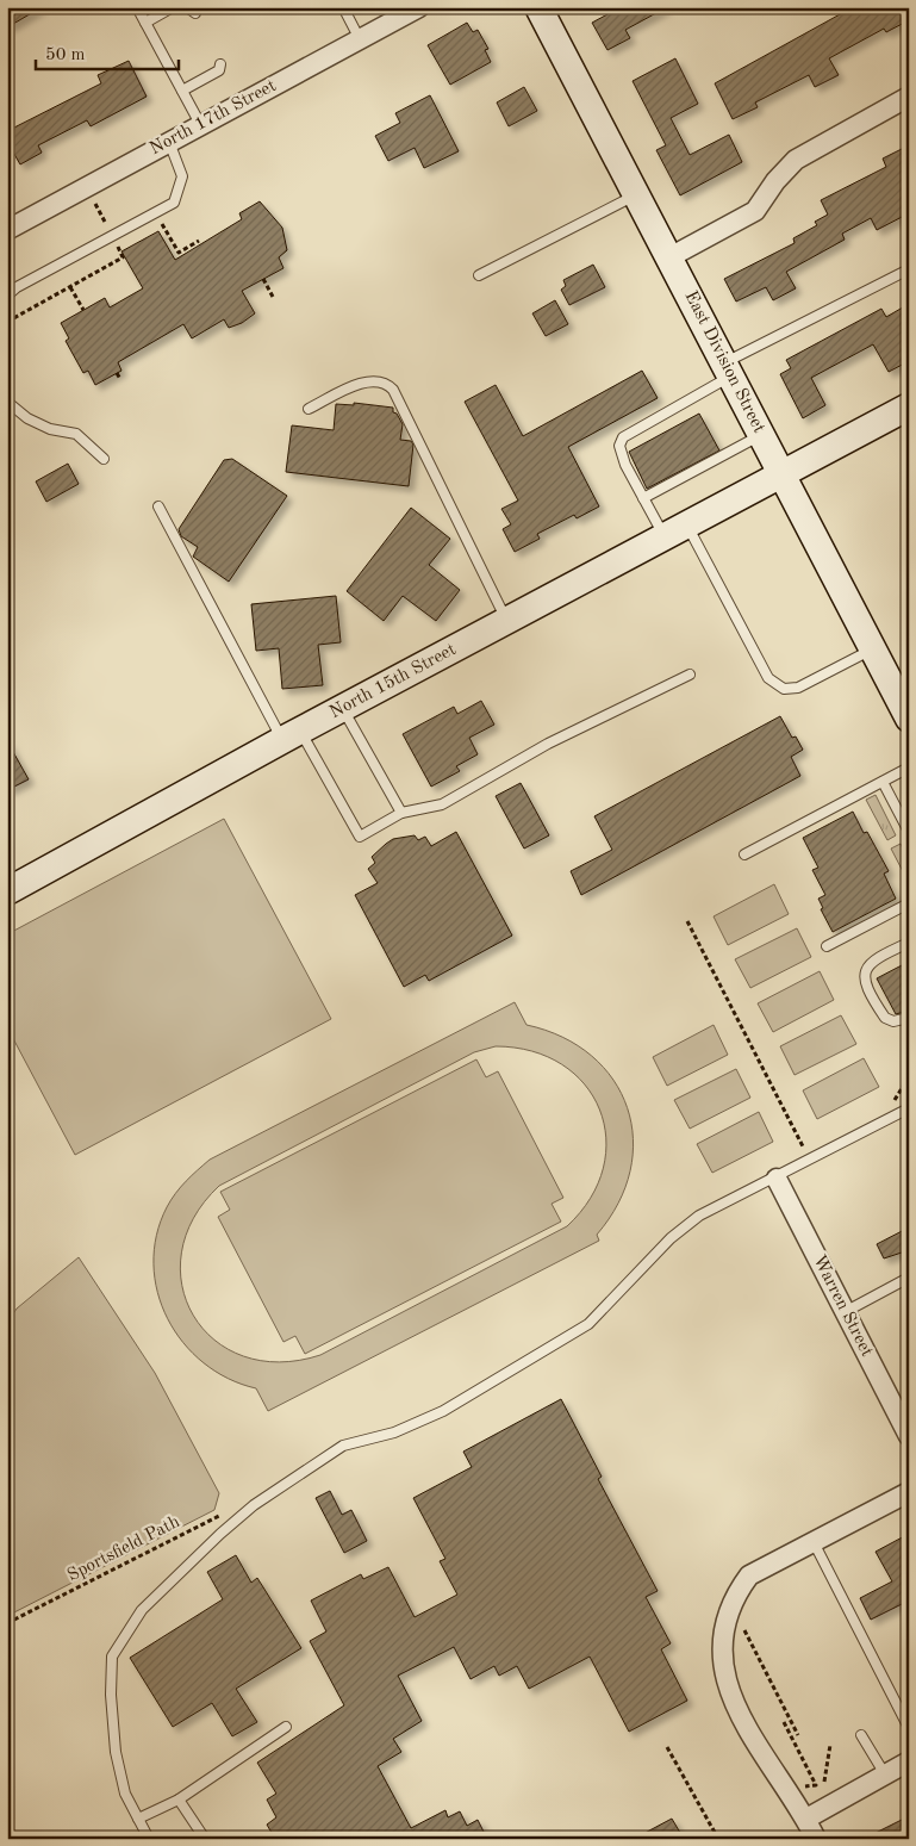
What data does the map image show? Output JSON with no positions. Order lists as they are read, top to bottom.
{
  "streets": {
    "street": [
      "North 17th Street",
      "East Division Street",
      "North 15th Street",
      "Warren Street"
    ],
    "path": ["Sportsfield Path"]
  },
  "crossings": [
    ["East Division Street", "North 15th Street"]
  ],
  "scale_bar": "50 m"
}
